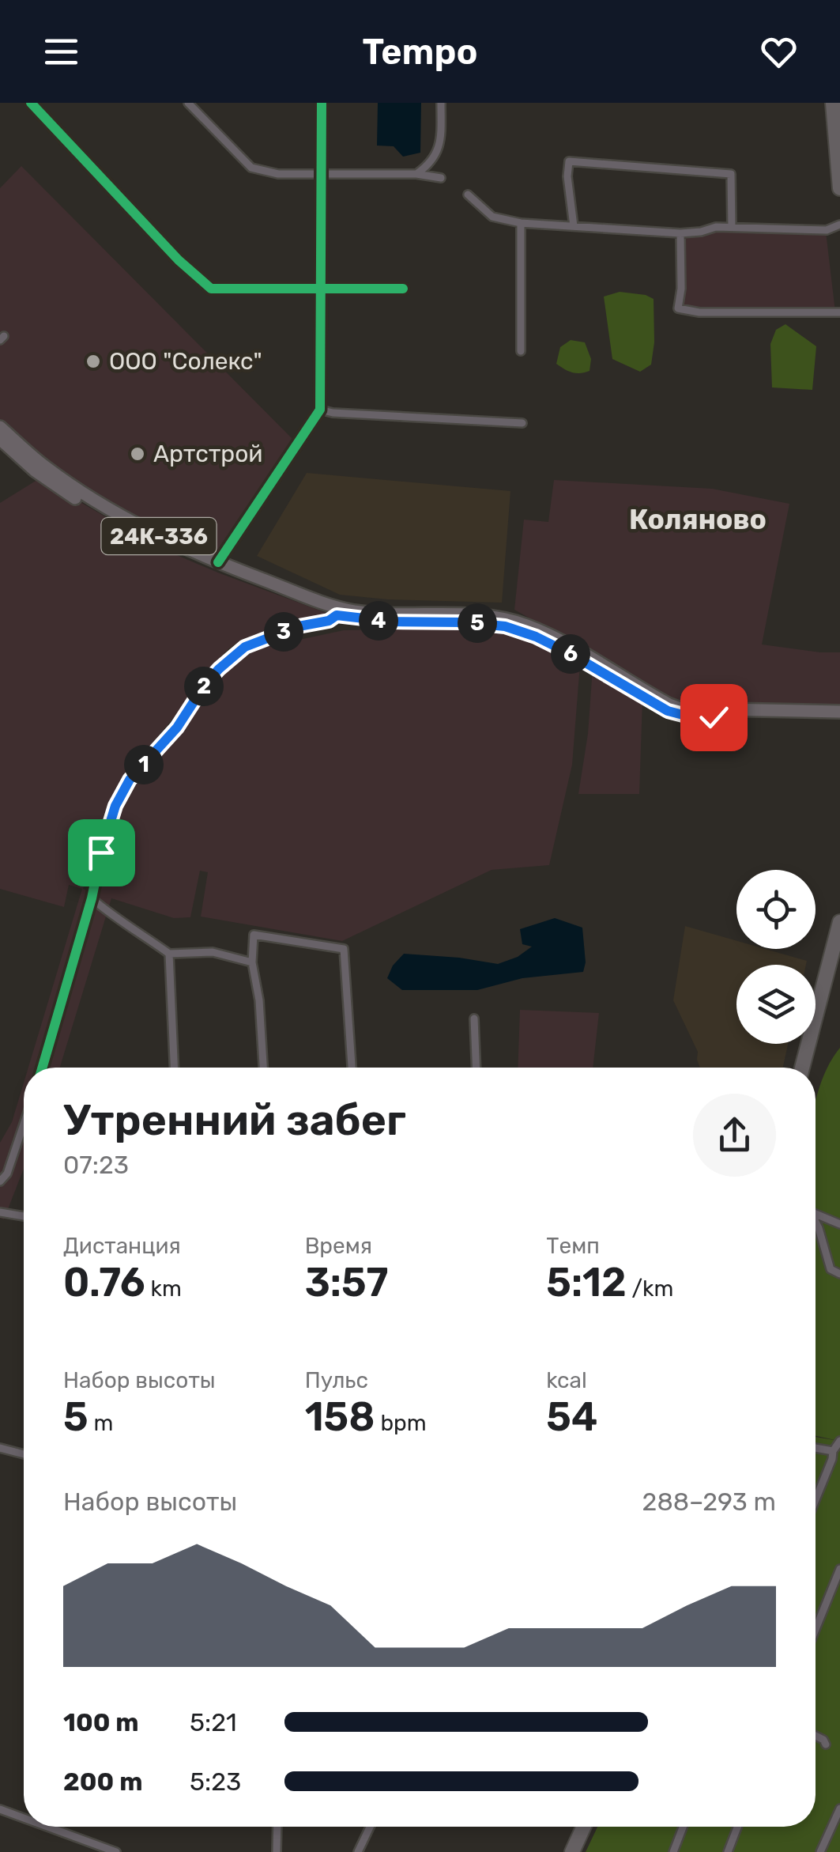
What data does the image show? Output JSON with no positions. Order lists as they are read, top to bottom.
{
  "streets": {
    "main road": ["24К-336"]
  },
  "districts": ["Коляново"],
  "places": ["ООО \"Солекс\"", "Артстрой"],
  "page": {
    "header": "Tempo",
    "pins": [
      "4",
      "5",
      "3",
      "6",
      "2",
      "1"
    ],
    "heading": ["Утренний забег", "07:23"],
    "stats": [
      ["Дистанция", "0.76 km"],
      ["Время", "3:57"],
      ["Темп", "5:12 /km"],
      ["Набор высоты", "5 m"],
      ["Пульс", "158 bpm"],
      ["kcal", "54"]
    ],
    "chart": ["Набор высоты", "288–293 m"],
    "list": [
      {
        "name": "100 m",
        "note": "5:21"
      },
      {
        "name": "200 m",
        "note": "5:23"
      }
    ]
  }
}
